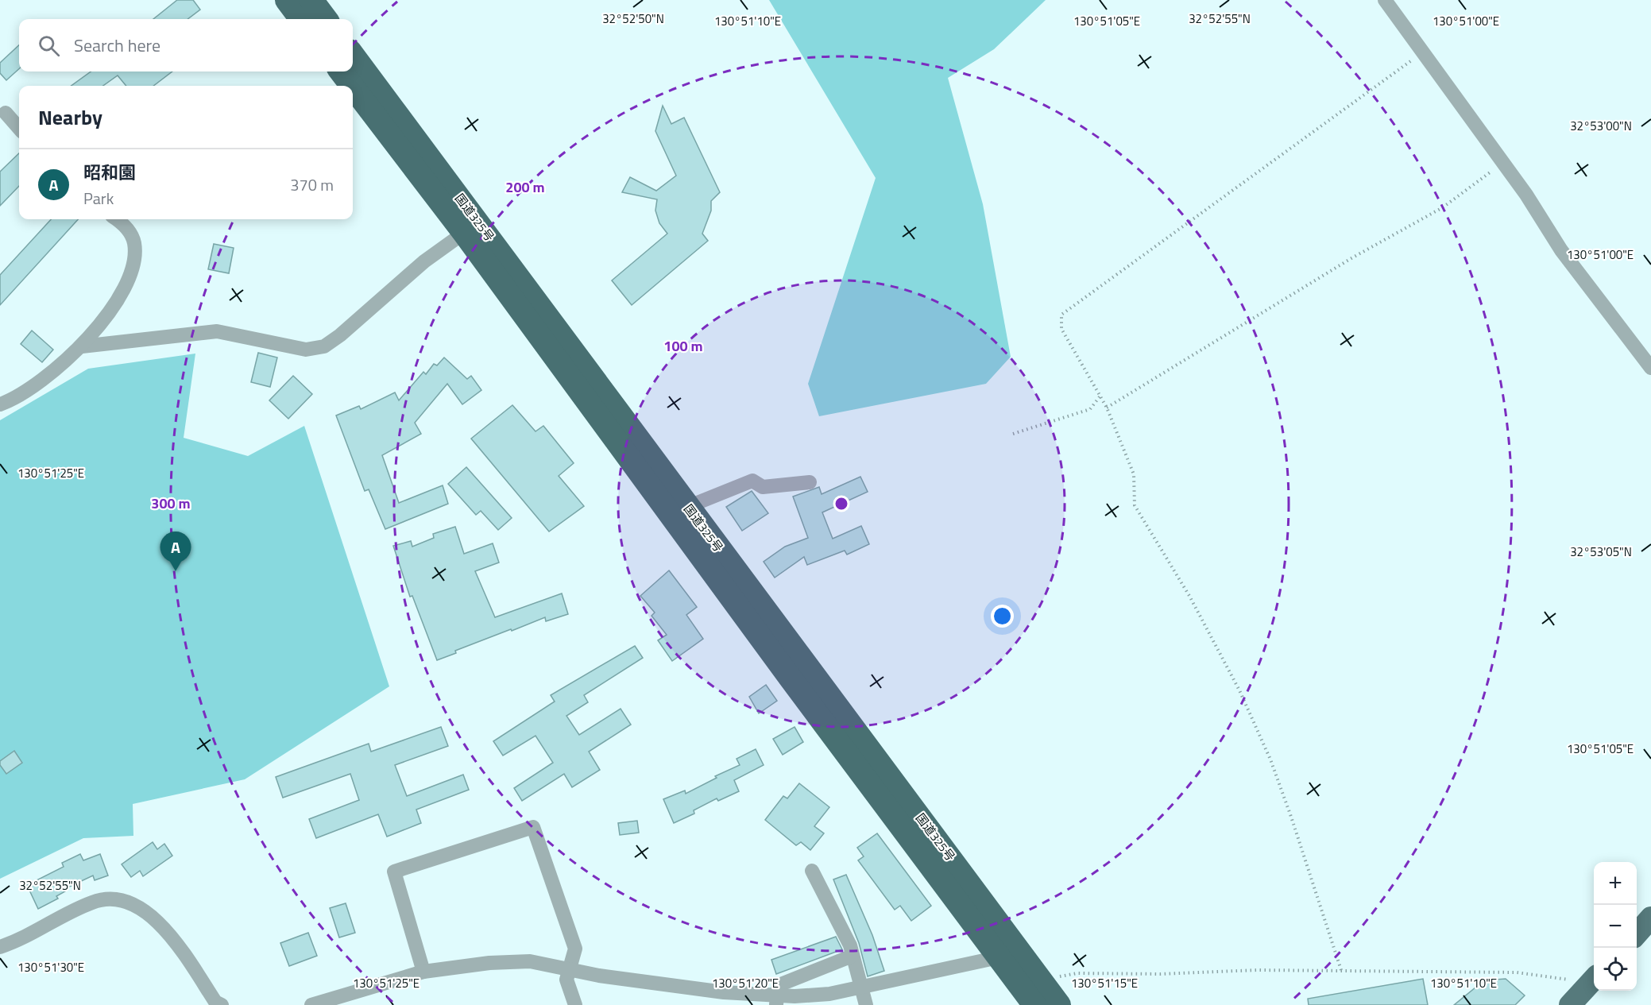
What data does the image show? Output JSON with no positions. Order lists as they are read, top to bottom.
{
  "streets": {
    "highway": ["国道325号"]
  },
  "page": {
    "search": "Search here",
    "heading": "Nearby",
    "list": [
      {
        "mark": "A",
        "name": "昭和園",
        "note": "Park",
        "value": "370 m"
      }
    ],
    "pins": "A",
    "map_buttons": ["+", "−"]
  },
  "coordinates": [
    "32°52'50\"N",
    "32°52'55\"N",
    "130°51'10\"E",
    "130°51'05\"E",
    "130°51'00\"E",
    "32°53'00\"N",
    "130°51'25\"E",
    "32°53'05\"N",
    "130°51'30\"E",
    "130°51'20\"E",
    "130°51'15\"E"
  ],
  "rings": ["200 m", "100 m", "300 m"]
}
